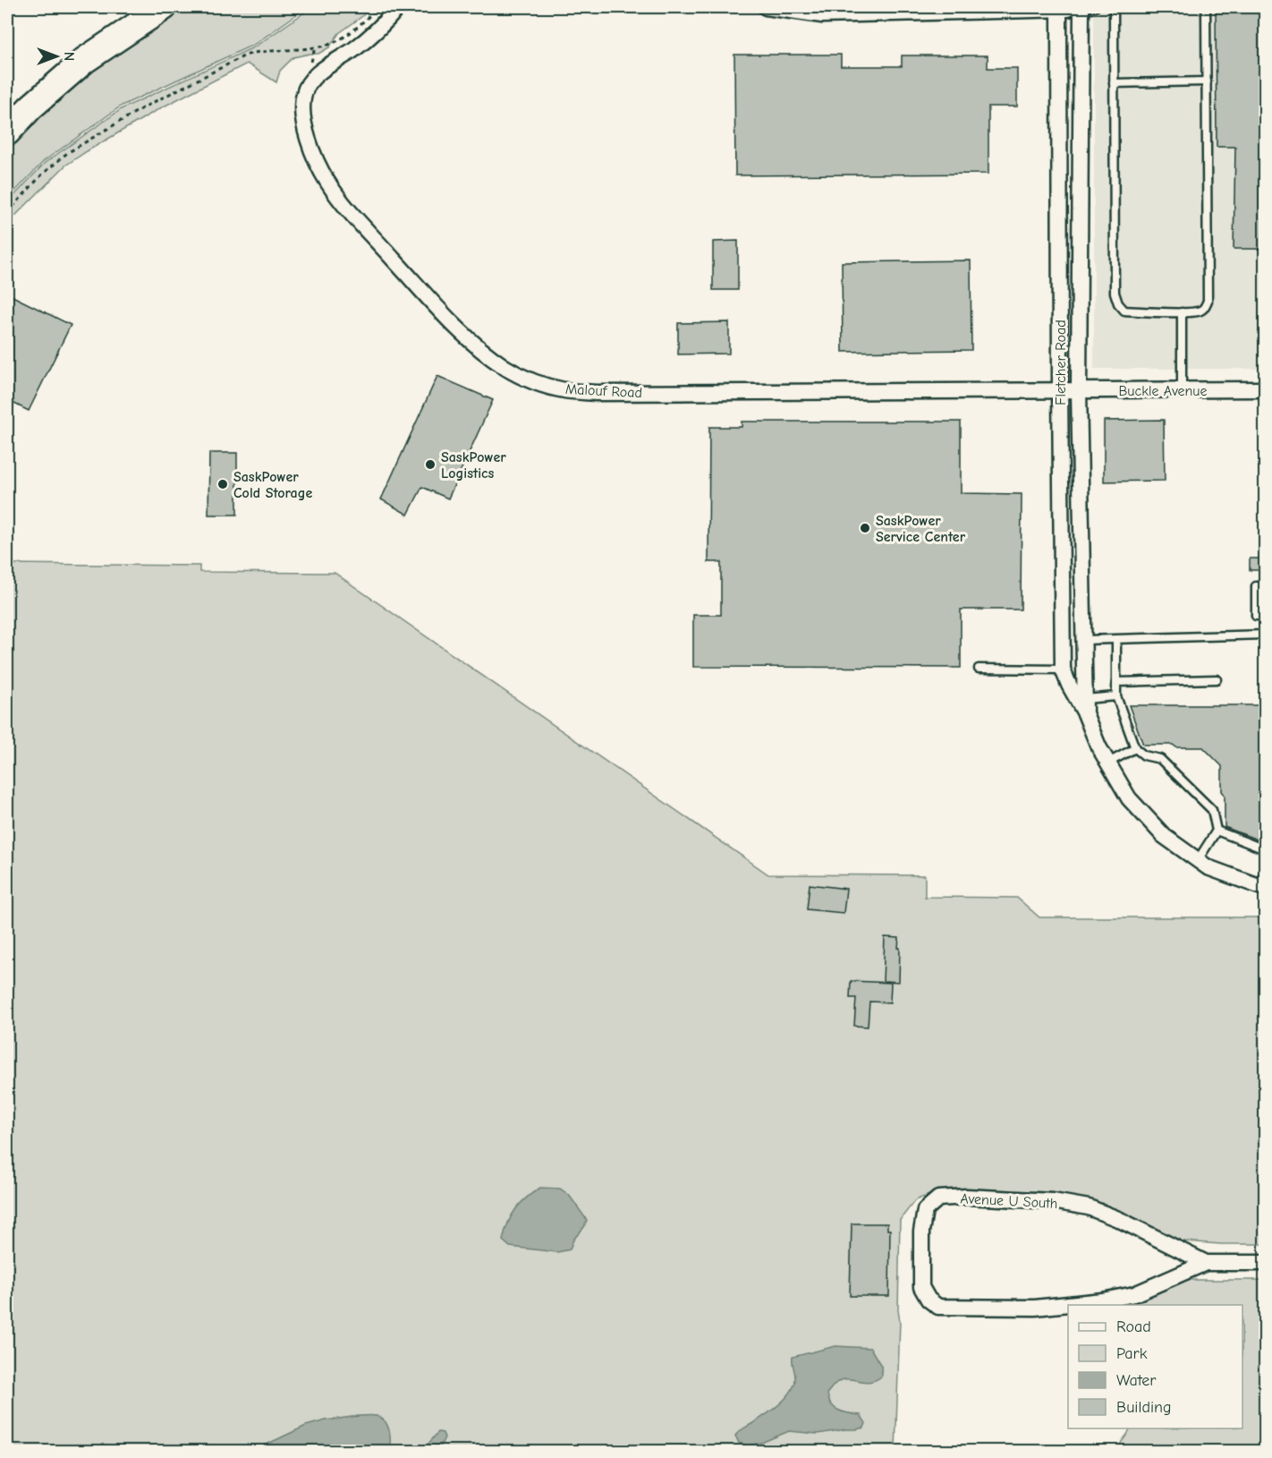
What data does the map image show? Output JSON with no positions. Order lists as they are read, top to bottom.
{
  "streets": {
    "street": [
      "Fletcher Road",
      "Malouf Road",
      "Buckle Avenue",
      "Avenue U South"
    ]
  },
  "crossings": [
    ["Fletcher Road", "Malouf Road"],
    ["Fletcher Road", "Buckle Avenue"],
    ["Malouf Road", "Buckle Avenue"]
  ],
  "places": ["SaskPower Logistics", "SaskPower Cold Storage", "SaskPower Service Center"],
  "legend": [
    "Road",
    "Park",
    "Water",
    "Building"
  ],
  "north": "right"
}
